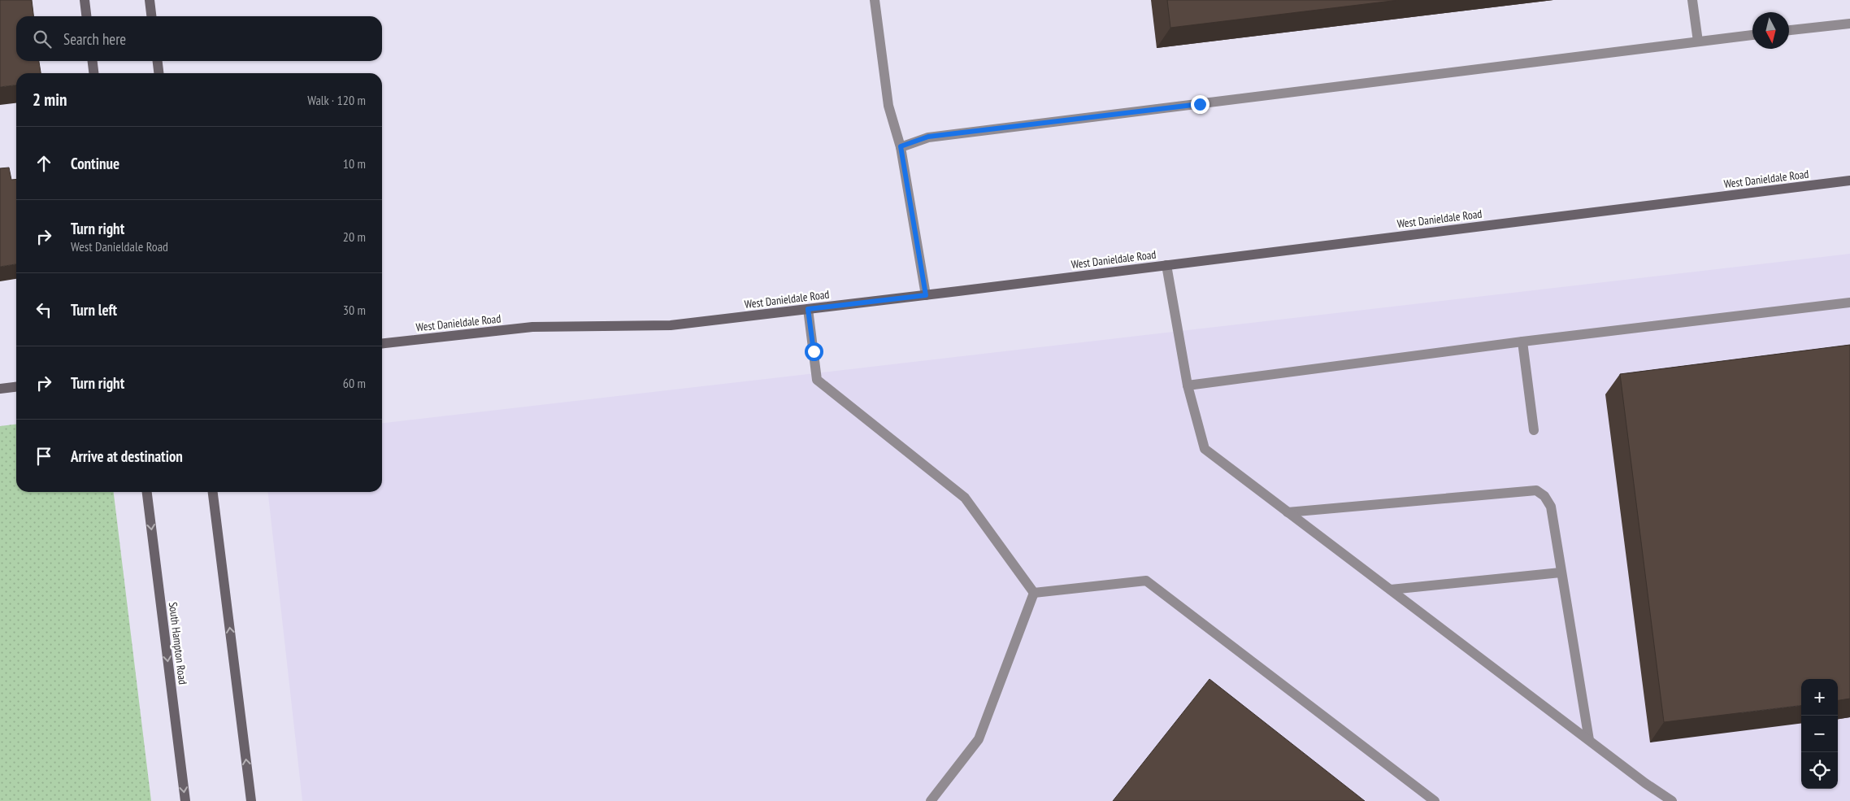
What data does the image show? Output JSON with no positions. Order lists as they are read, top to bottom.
{
  "streets": {
    "main road": ["West Danieldale Road", "South Hampton Road"]
  },
  "north": "bottom",
  "page": {
    "search": "Search here",
    "heading": ["2 min", "Walk · 120 m"],
    "list": [
      ["Continue", "10 m"],
      ["Turn right", "West Danieldale Road", "20 m"],
      ["Turn left", "30 m"],
      ["Turn right", "60 m"],
      "Arrive at destination"
    ],
    "map_buttons": ["+", "−"]
  }
}
